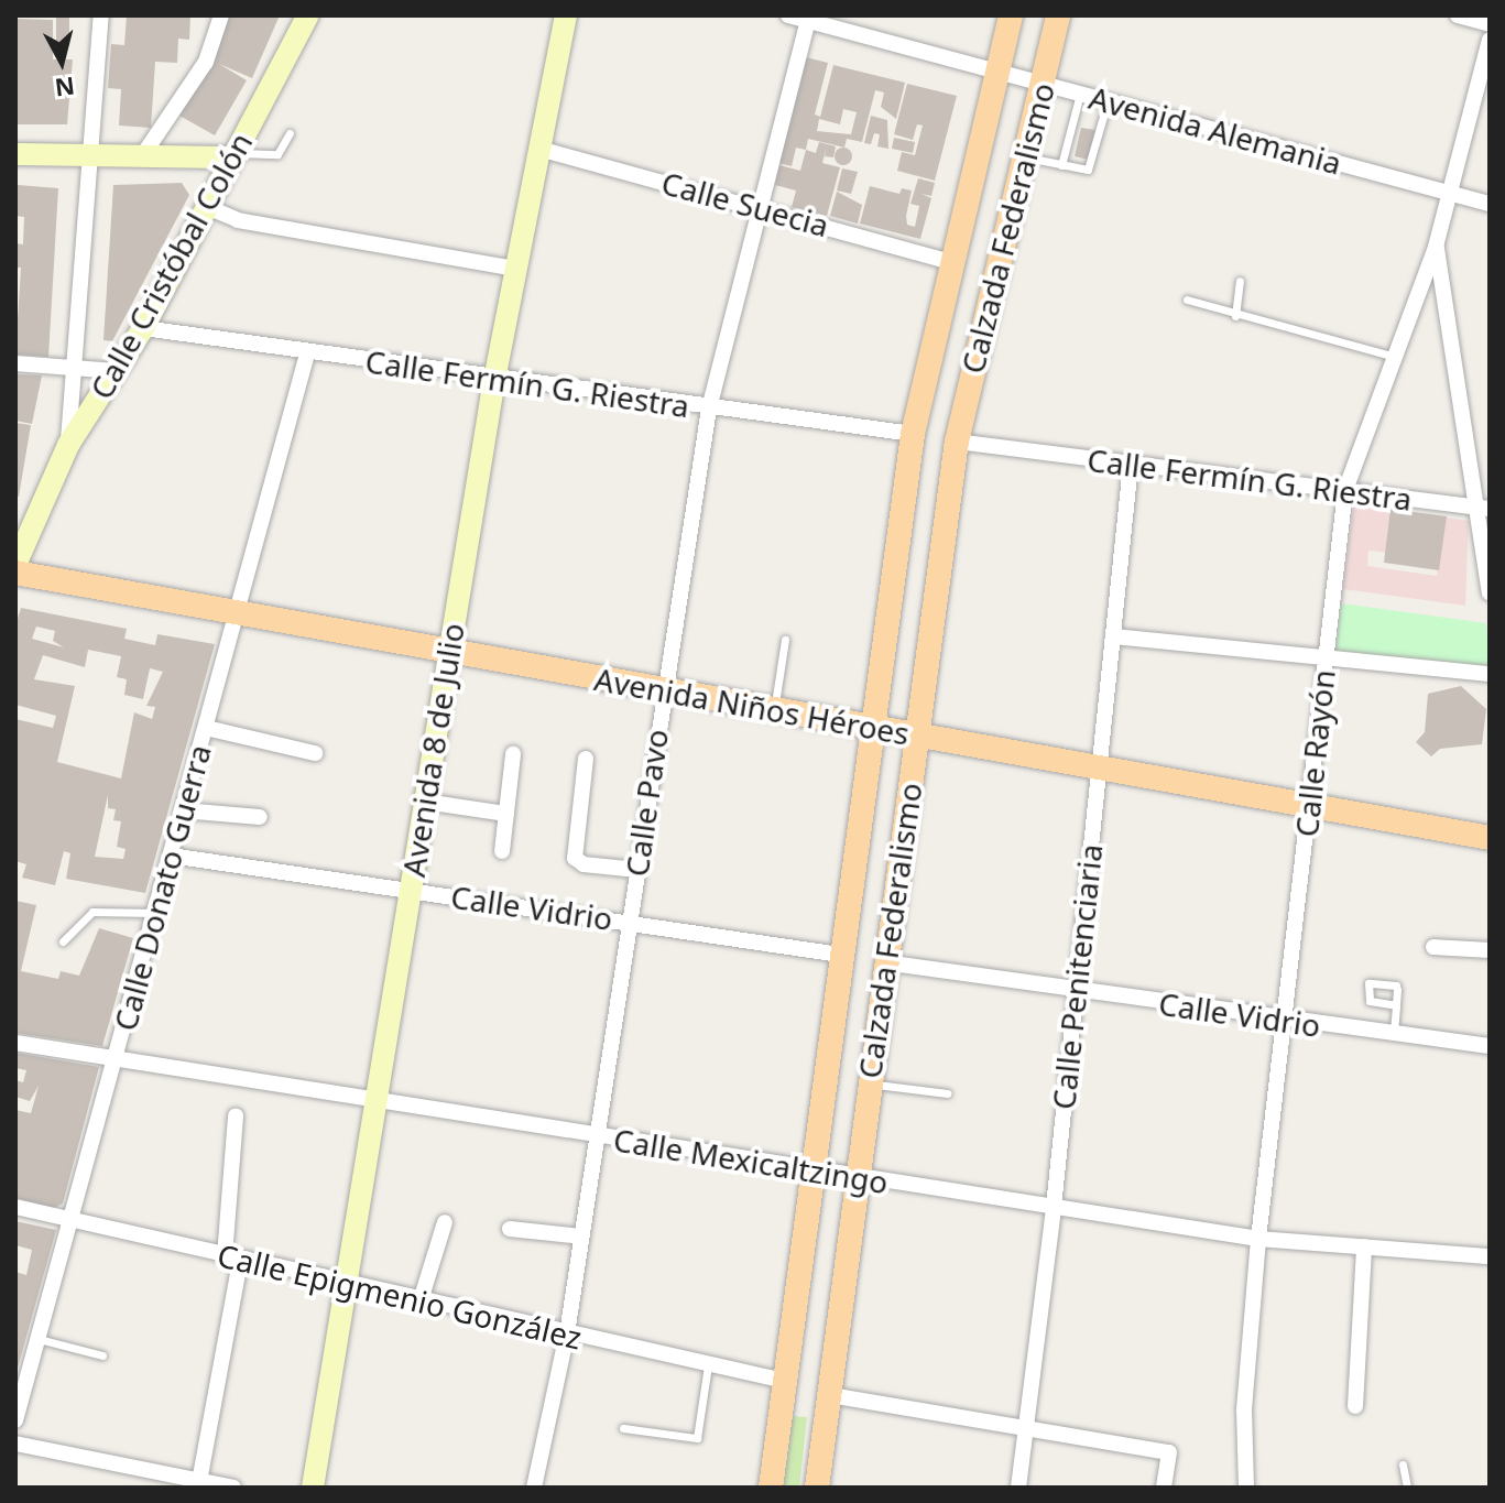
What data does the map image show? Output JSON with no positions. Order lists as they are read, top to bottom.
{
  "streets": {
    "main road": ["Calzada Federalismo", "Avenida Niños Héroes"],
    "street": [
      "Avenida Alemania",
      "Calle Suecia",
      "Calle Cristóbal Colón",
      "Calle Fermín G. Riestra",
      "Avenida 8 de Julio",
      "Calle Rayón",
      "Calle Pavo",
      "Calle Donato Guerra",
      "Calle Vidrio",
      "Calle Penitenciaria",
      "Calle Mexicaltzingo",
      "Calle Epigmenio González"
    ]
  },
  "crossings": [
    ["Avenida Alemania", "Calzada Federalismo"],
    ["Avenida Alemania", "Calle Rayón"],
    ["Avenida Alemania", "Calle Pavo"],
    ["Calle Suecia", "Calzada Federalismo"],
    ["Calle Suecia", "Avenida 8 de Julio"],
    ["Calle Suecia", "Calle Pavo"],
    ["Calzada Federalismo", "Calle Fermín G. Riestra"],
    ["Calzada Federalismo", "Avenida Niños Héroes"],
    ["Calzada Federalismo", "Calle Vidrio"],
    ["Calzada Federalismo", "Calle Mexicaltzingo"],
    ["Calzada Federalismo", "Calle Epigmenio González"],
    ["Calle Cristóbal Colón", "Calle Fermín G. Riestra"],
    ["Calle Fermín G. Riestra", "Avenida 8 de Julio"],
    ["Calle Fermín G. Riestra", "Calle Rayón"],
    ["Calle Fermín G. Riestra", "Calle Pavo"],
    ["Calle Fermín G. Riestra", "Calle Donato Guerra"],
    ["Calle Fermín G. Riestra", "Calle Penitenciaria"],
    ["Avenida Niños Héroes", "Avenida 8 de Julio"],
    ["Avenida Niños Héroes", "Calle Rayón"],
    ["Avenida Niños Héroes", "Calle Pavo"],
    ["Avenida Niños Héroes", "Calle Donato Guerra"],
    ["Avenida Niños Héroes", "Calle Penitenciaria"],
    ["Avenida 8 de Julio", "Calle Vidrio"],
    ["Avenida 8 de Julio", "Calle Mexicaltzingo"],
    ["Avenida 8 de Julio", "Calle Epigmenio González"],
    ["Calle Rayón", "Calle Vidrio"],
    ["Calle Rayón", "Calle Mexicaltzingo"],
    ["Calle Pavo", "Calle Vidrio"],
    ["Calle Pavo", "Calle Mexicaltzingo"],
    ["Calle Pavo", "Calle Epigmenio González"],
    ["Calle Donato Guerra", "Calle Vidrio"],
    ["Calle Donato Guerra", "Calle Mexicaltzingo"],
    ["Calle Donato Guerra", "Calle Epigmenio González"],
    ["Calle Vidrio", "Calle Penitenciaria"],
    ["Calle Penitenciaria", "Calle Mexicaltzingo"]
  ],
  "north": "bottom"
}
